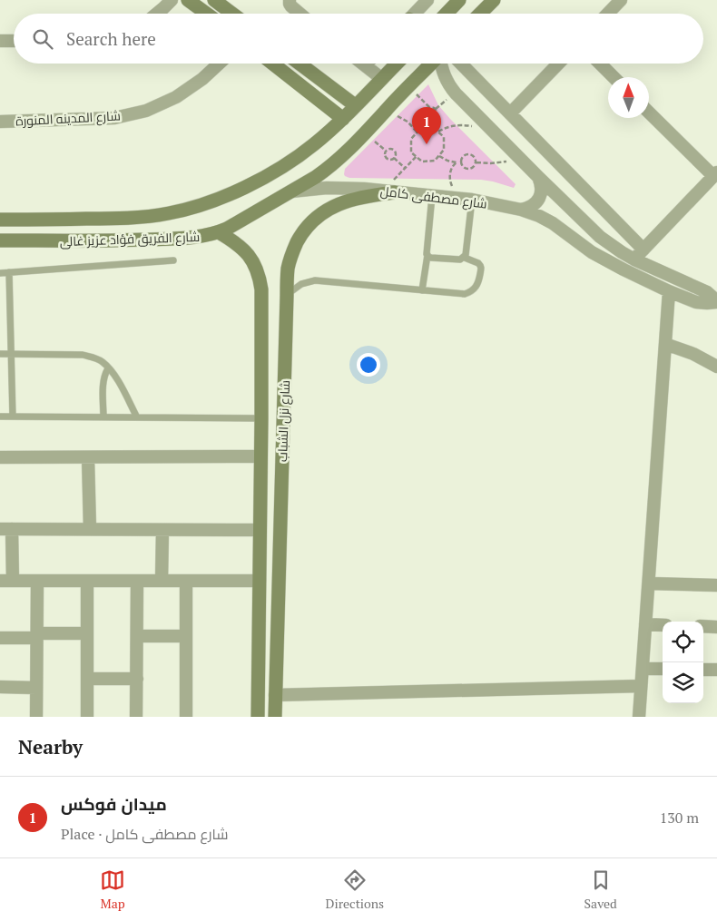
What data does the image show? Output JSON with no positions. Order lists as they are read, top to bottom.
{
  "streets": {
    "street": [
      "شارع المدينه المنورة",
      "شارع مصطفى كامل",
      "شارع الفريق فؤاد عزيز غالى",
      "شارع نزل الشباب"
    ]
  },
  "crossings": [
    ["شارع مصطفى كامل", "شارع الفريق فؤاد عزيز غالى"],
    ["شارع مصطفى كامل", "شارع نزل الشباب"],
    ["شارع الفريق فؤاد عزيز غالى", "شارع نزل الشباب"]
  ],
  "north": "top",
  "page": {
    "search": "Search here",
    "pins": "1",
    "heading": "Nearby",
    "list": [
      {
        "mark": "1",
        "name": "ميدان فوكس",
        "note": "Place · شارع مصطفى كامل",
        "value": "130 m"
      }
    ],
    "nav": ["Map", "Directions", "Saved"]
  }
}
